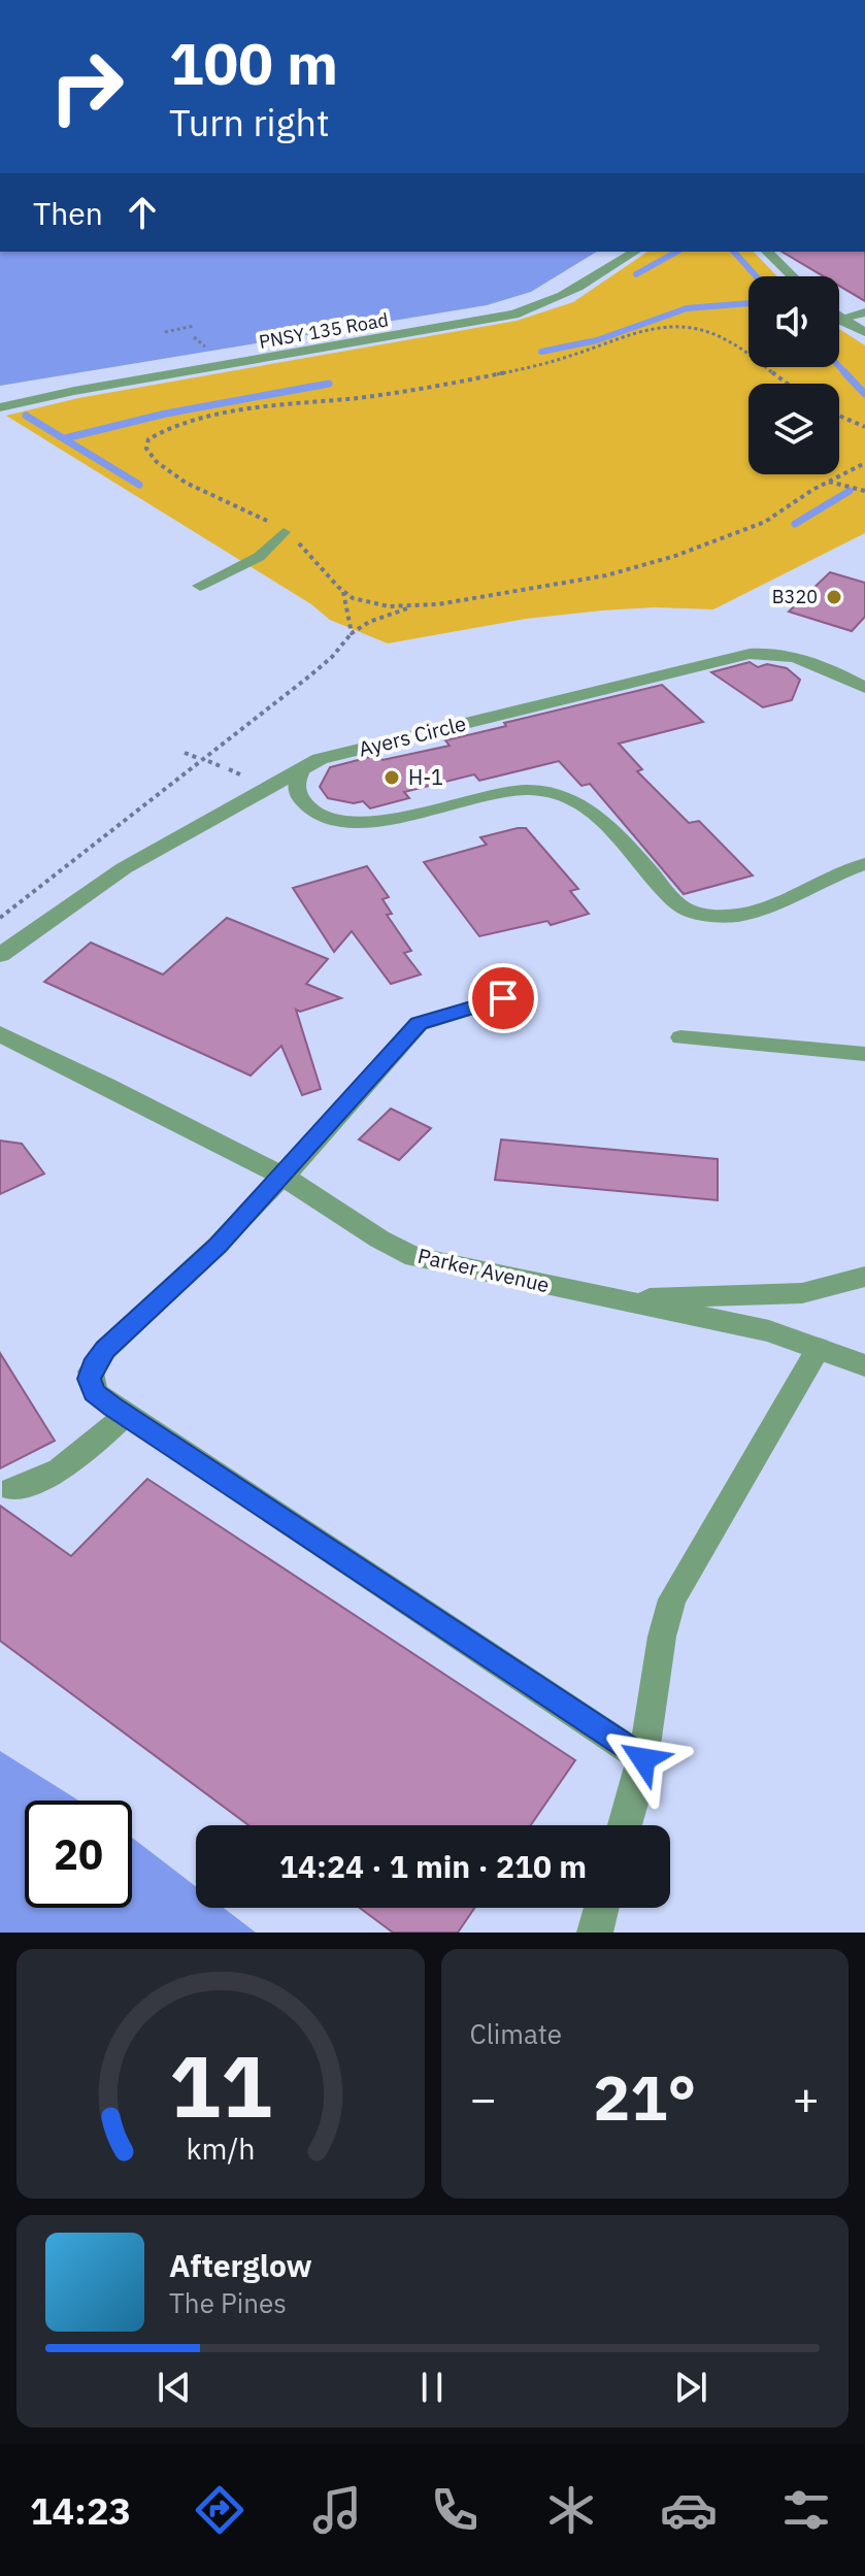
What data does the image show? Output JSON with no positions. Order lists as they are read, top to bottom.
{
  "streets": {
    "street": ["PNSY 135 Road", "Ayers Circle", "Parker Avenue"]
  },
  "places": ["B320", "H-1"],
  "page": {
    "turn": ["100 m", "Turn right"],
    "then": "Then",
    "limit": "20",
    "trip": "14:24 · 1 min · 210 m",
    "tile": "Climate",
    "heat": ["−", "21°", "+"],
    "song": ["Afterglow", "The Pines"],
    "tabs": "14:23",
    "gauge": ["11", "km/h"]
  }
}
